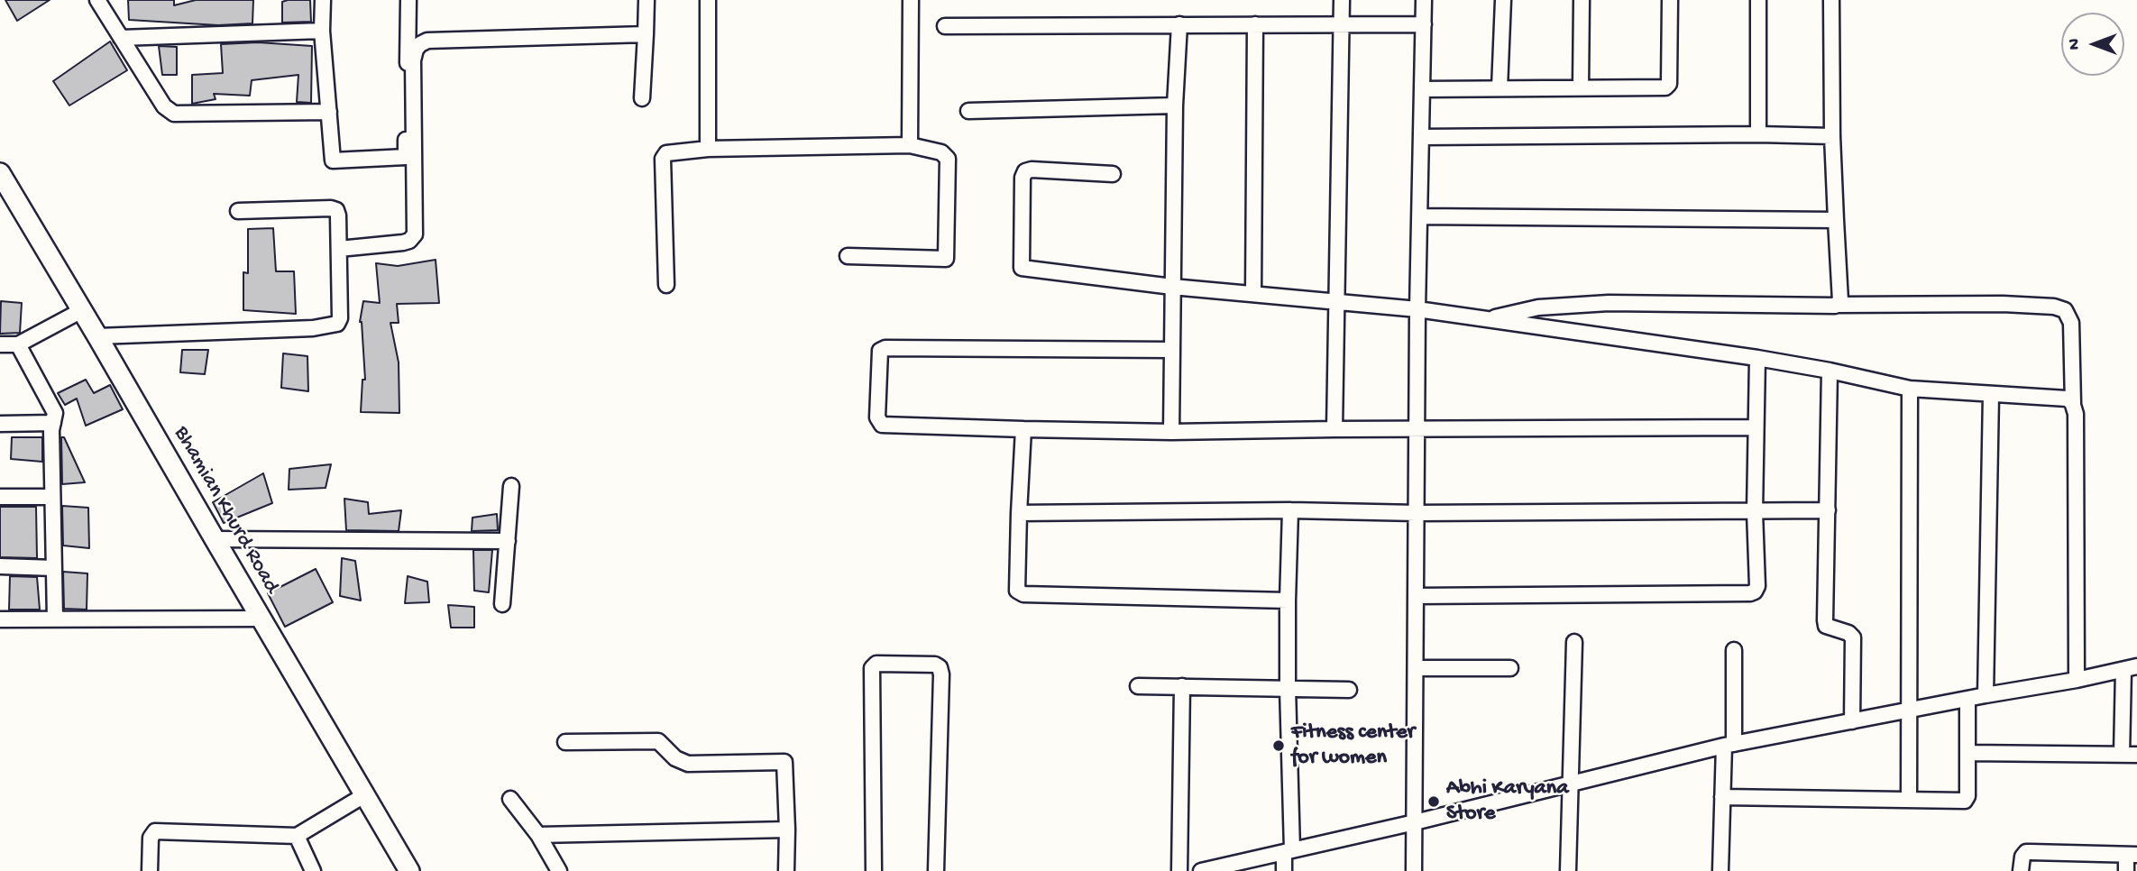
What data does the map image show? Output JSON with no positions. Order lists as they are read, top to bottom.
{
  "streets": {
    "street": ["Bhamian Khurd Road"]
  },
  "places": ["Fitness center for women", "Abhi Karyana Store"],
  "north": "left"
}
